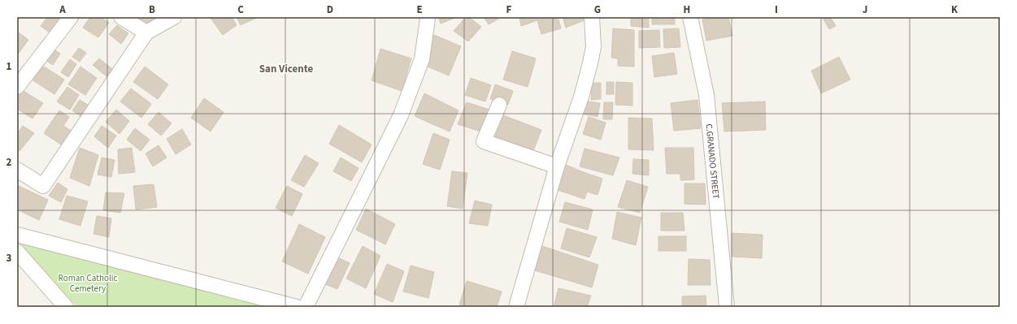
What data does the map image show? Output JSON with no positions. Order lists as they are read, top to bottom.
{
  "streets": {
    "street": ["C.GRANADO STREET"]
  },
  "districts": ["San Vicente"],
  "parks": ["Roman Catholic Cemetery"],
  "grid": {
    "columns": [
      "A",
      "B",
      "C",
      "D",
      "E",
      "F",
      "G",
      "H",
      "I",
      "J",
      "K"
    ],
    "rows": ["1", "2", "3"]
  }
}
